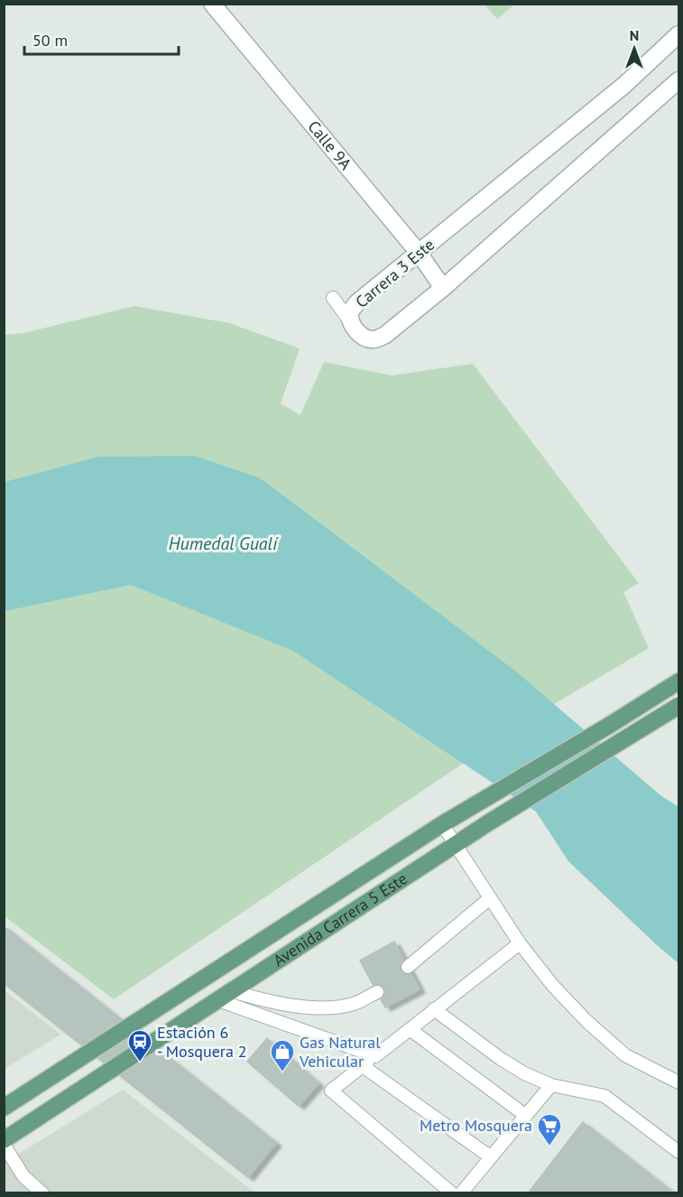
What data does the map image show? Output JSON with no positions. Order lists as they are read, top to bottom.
{
  "streets": {
    "main road": ["Avenida Carrera 5 Este"],
    "street": ["Calle 9A", "Carrera 3 Este"]
  },
  "crossings": [
    ["Calle 9A", "Carrera 3 Este"]
  ],
  "water": ["Humedal Gualí"],
  "places": {
    "station": ["Estación 6 - Mosquera 2"],
    "shop": ["Gas Natural Vehicular"],
    "supermarket": ["Metro Mosquera"]
  },
  "scale_bar": "50 m",
  "north": "top"
}
